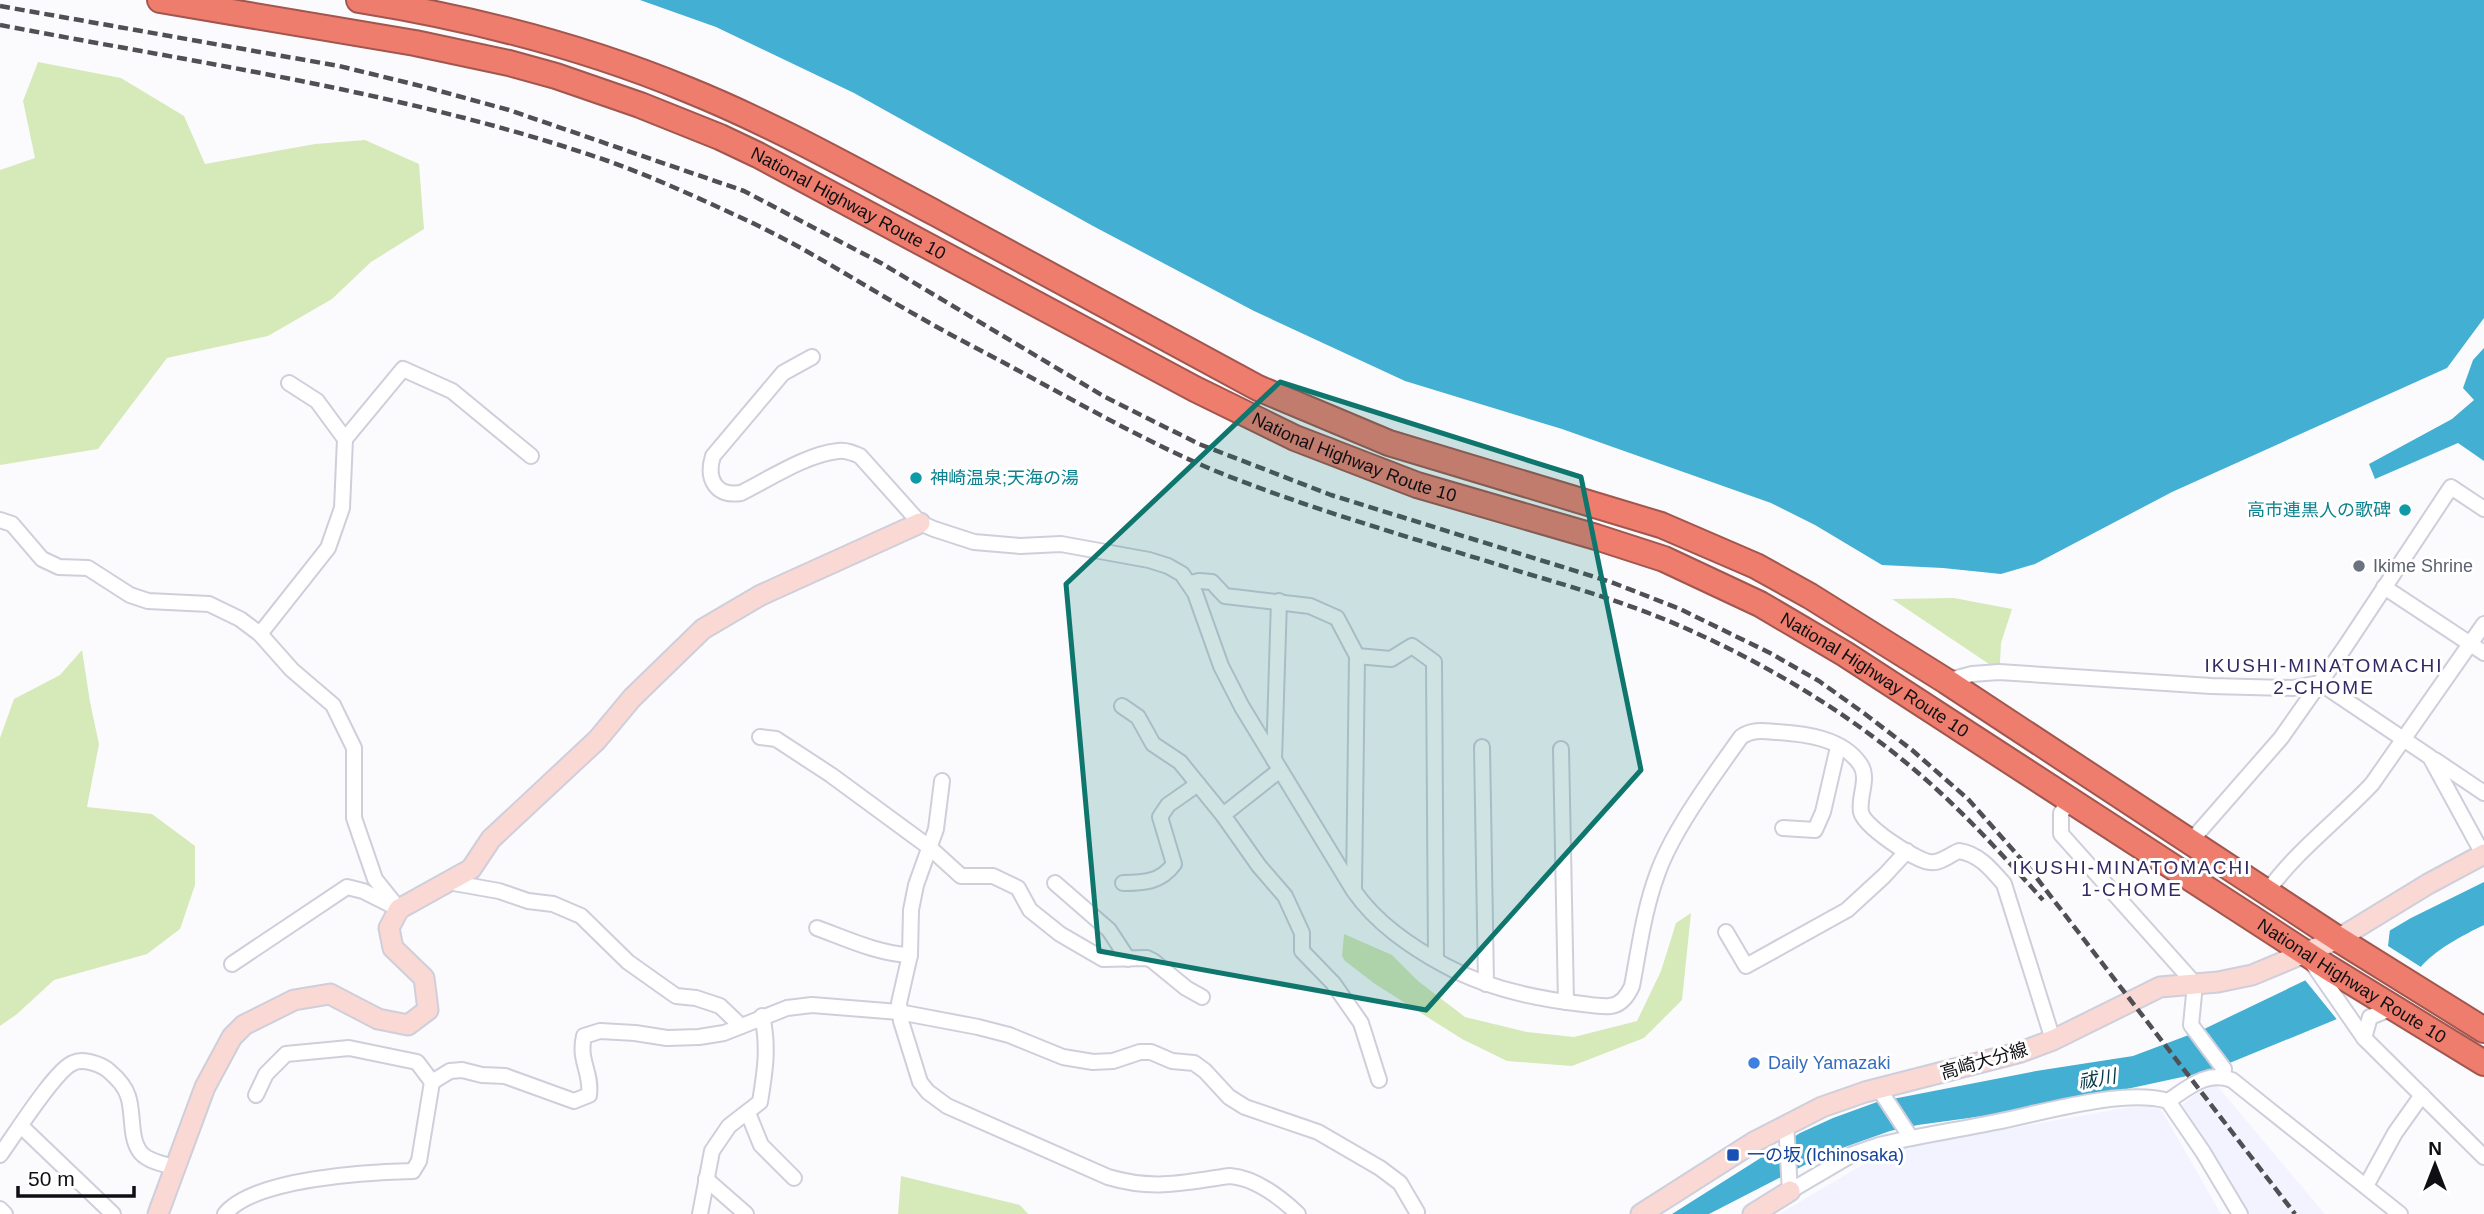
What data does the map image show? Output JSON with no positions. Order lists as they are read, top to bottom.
{
  "streets": {
    "highway": ["National Highway Route 10"],
    "street": ["高崎大分線"]
  },
  "crossings": [
    ["National Highway Route 10", "高崎大分線"]
  ],
  "districts": ["IKUSHI-MINATOMACHI 2-CHOME", "IKUSHI-MINATOMACHI 1-CHOME"],
  "water": ["祓川"],
  "places": {
    "other": [
      "神崎温泉;天海の湯",
      "高市連黒人の歌碑",
      "Ikime Shrine",
      "Daily Yamazaki"
    ],
    "transit": ["一の坂 (Ichinosaka)"]
  },
  "scale_bar": "50 m",
  "north": "top"
}
